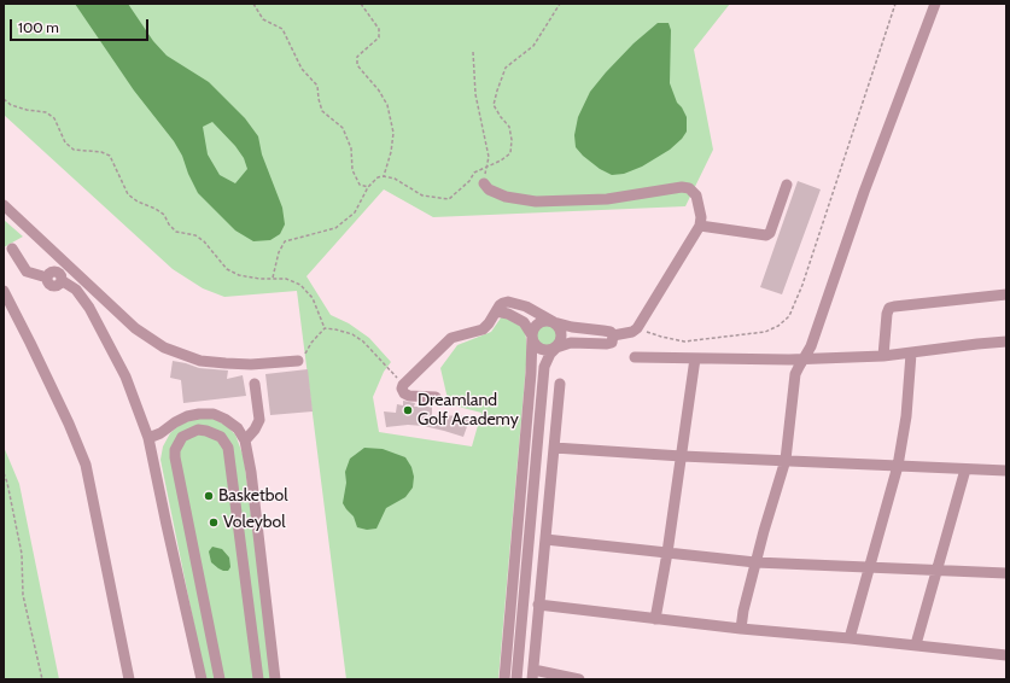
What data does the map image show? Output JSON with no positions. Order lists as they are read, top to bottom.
{
  "places": ["Dreamland Golf Academy", "Basketbol", "Voleybol"],
  "scale_bar": "100 m"
}
